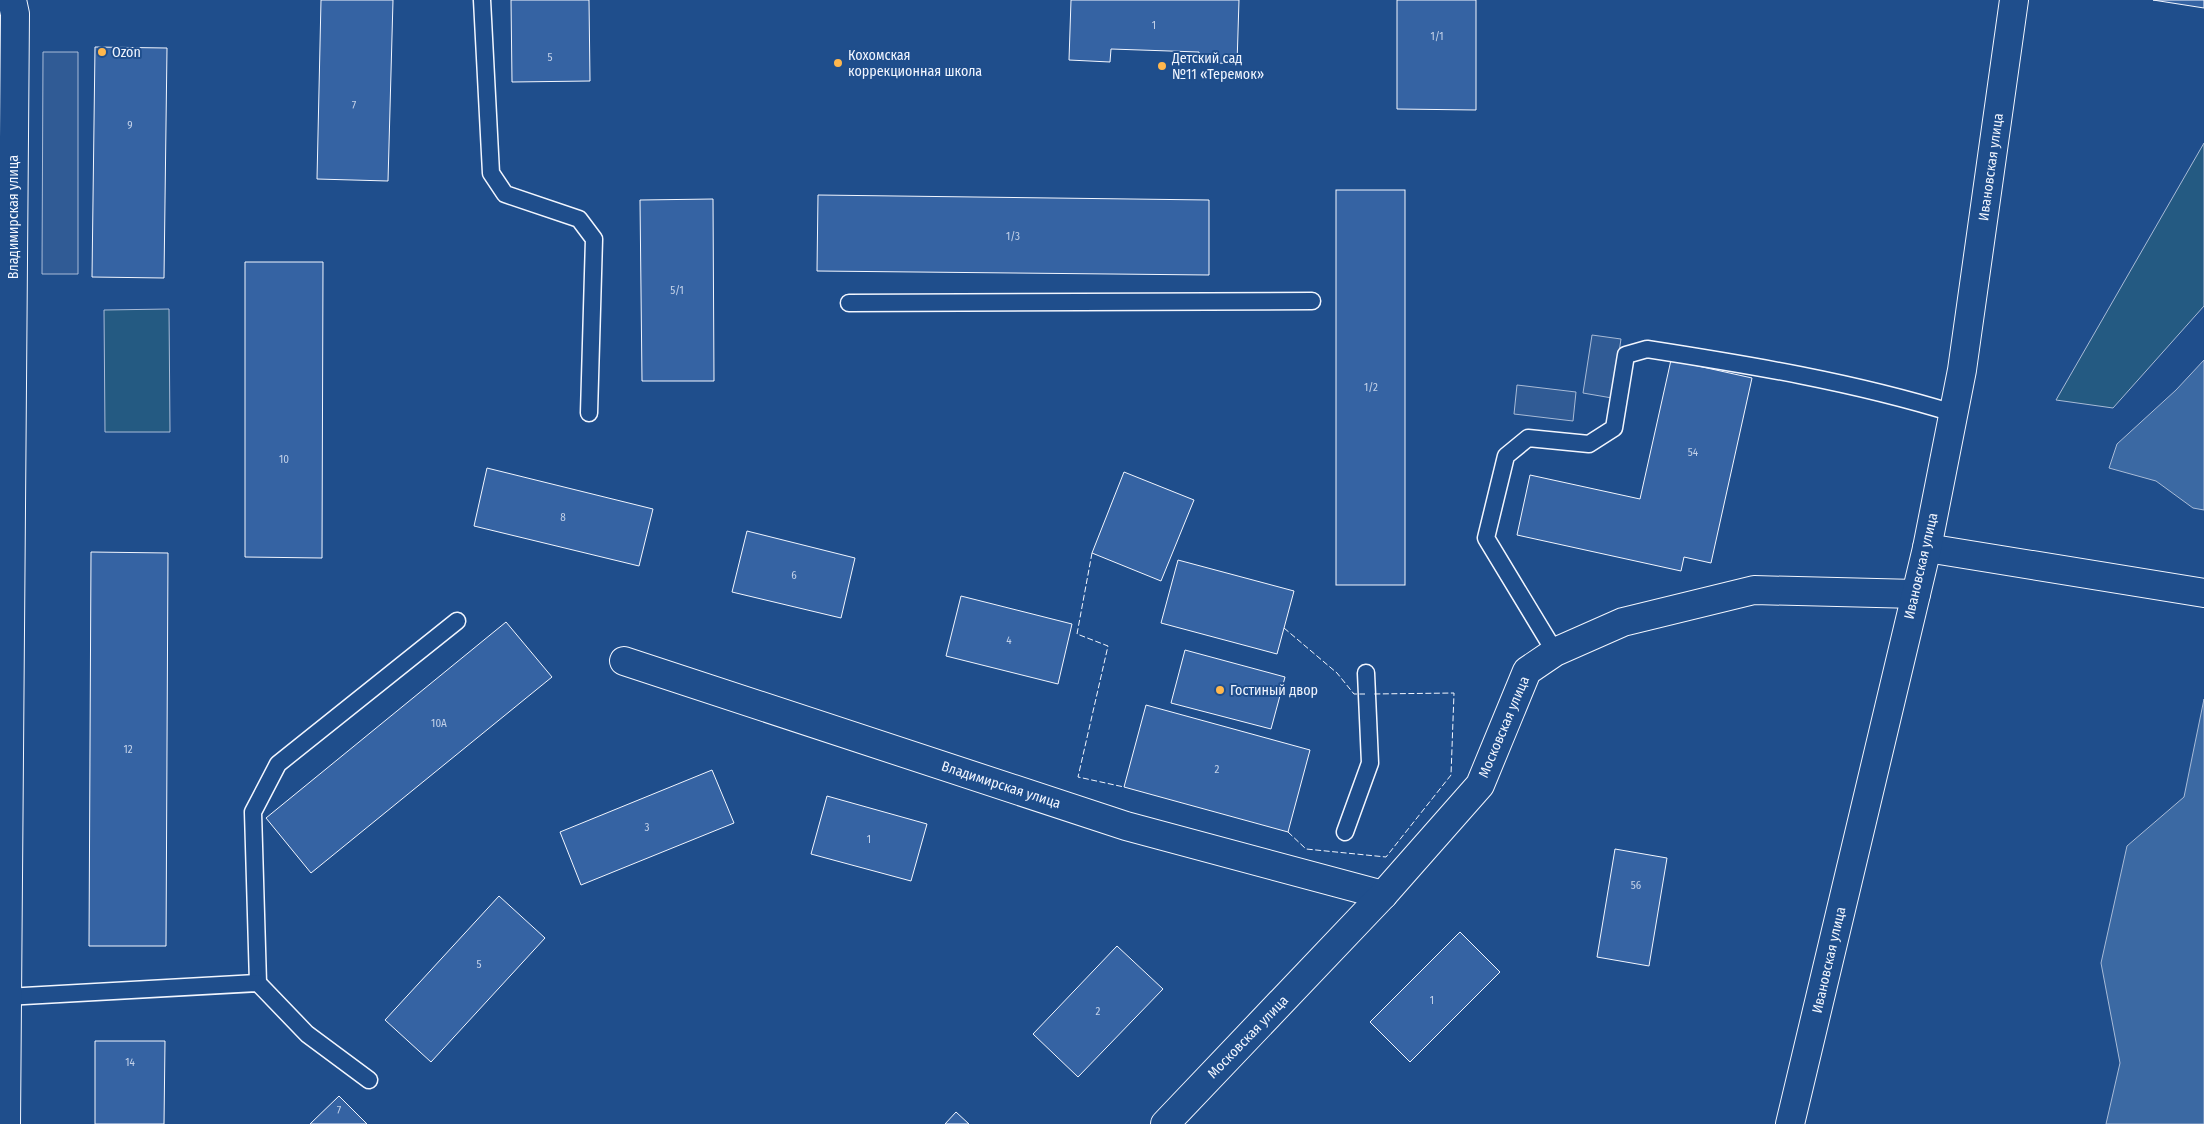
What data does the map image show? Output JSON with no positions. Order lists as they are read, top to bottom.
{
  "streets": {
    "street": ["Ивановская улица", "Владимирская улица", "Московская улица"]
  },
  "crossings": [
    ["Ивановская улица", "Московская улица"],
    ["Владимирская улица", "Московская улица"]
  ],
  "places": [
    "Ozon",
    "Кохомская коррекционная школа",
    "Детский сад №11 «Теремок»",
    "Гостиный двор"
  ],
  "house_numbers": [
    "1",
    "1/1",
    "5",
    "7",
    "9",
    "1/3",
    "5/1",
    "1/2",
    "54",
    "10",
    "8",
    "6",
    "4",
    "10А",
    "12",
    "2",
    "3",
    "1",
    "56",
    "5",
    "1",
    "2",
    "14",
    "7"
  ]
}
